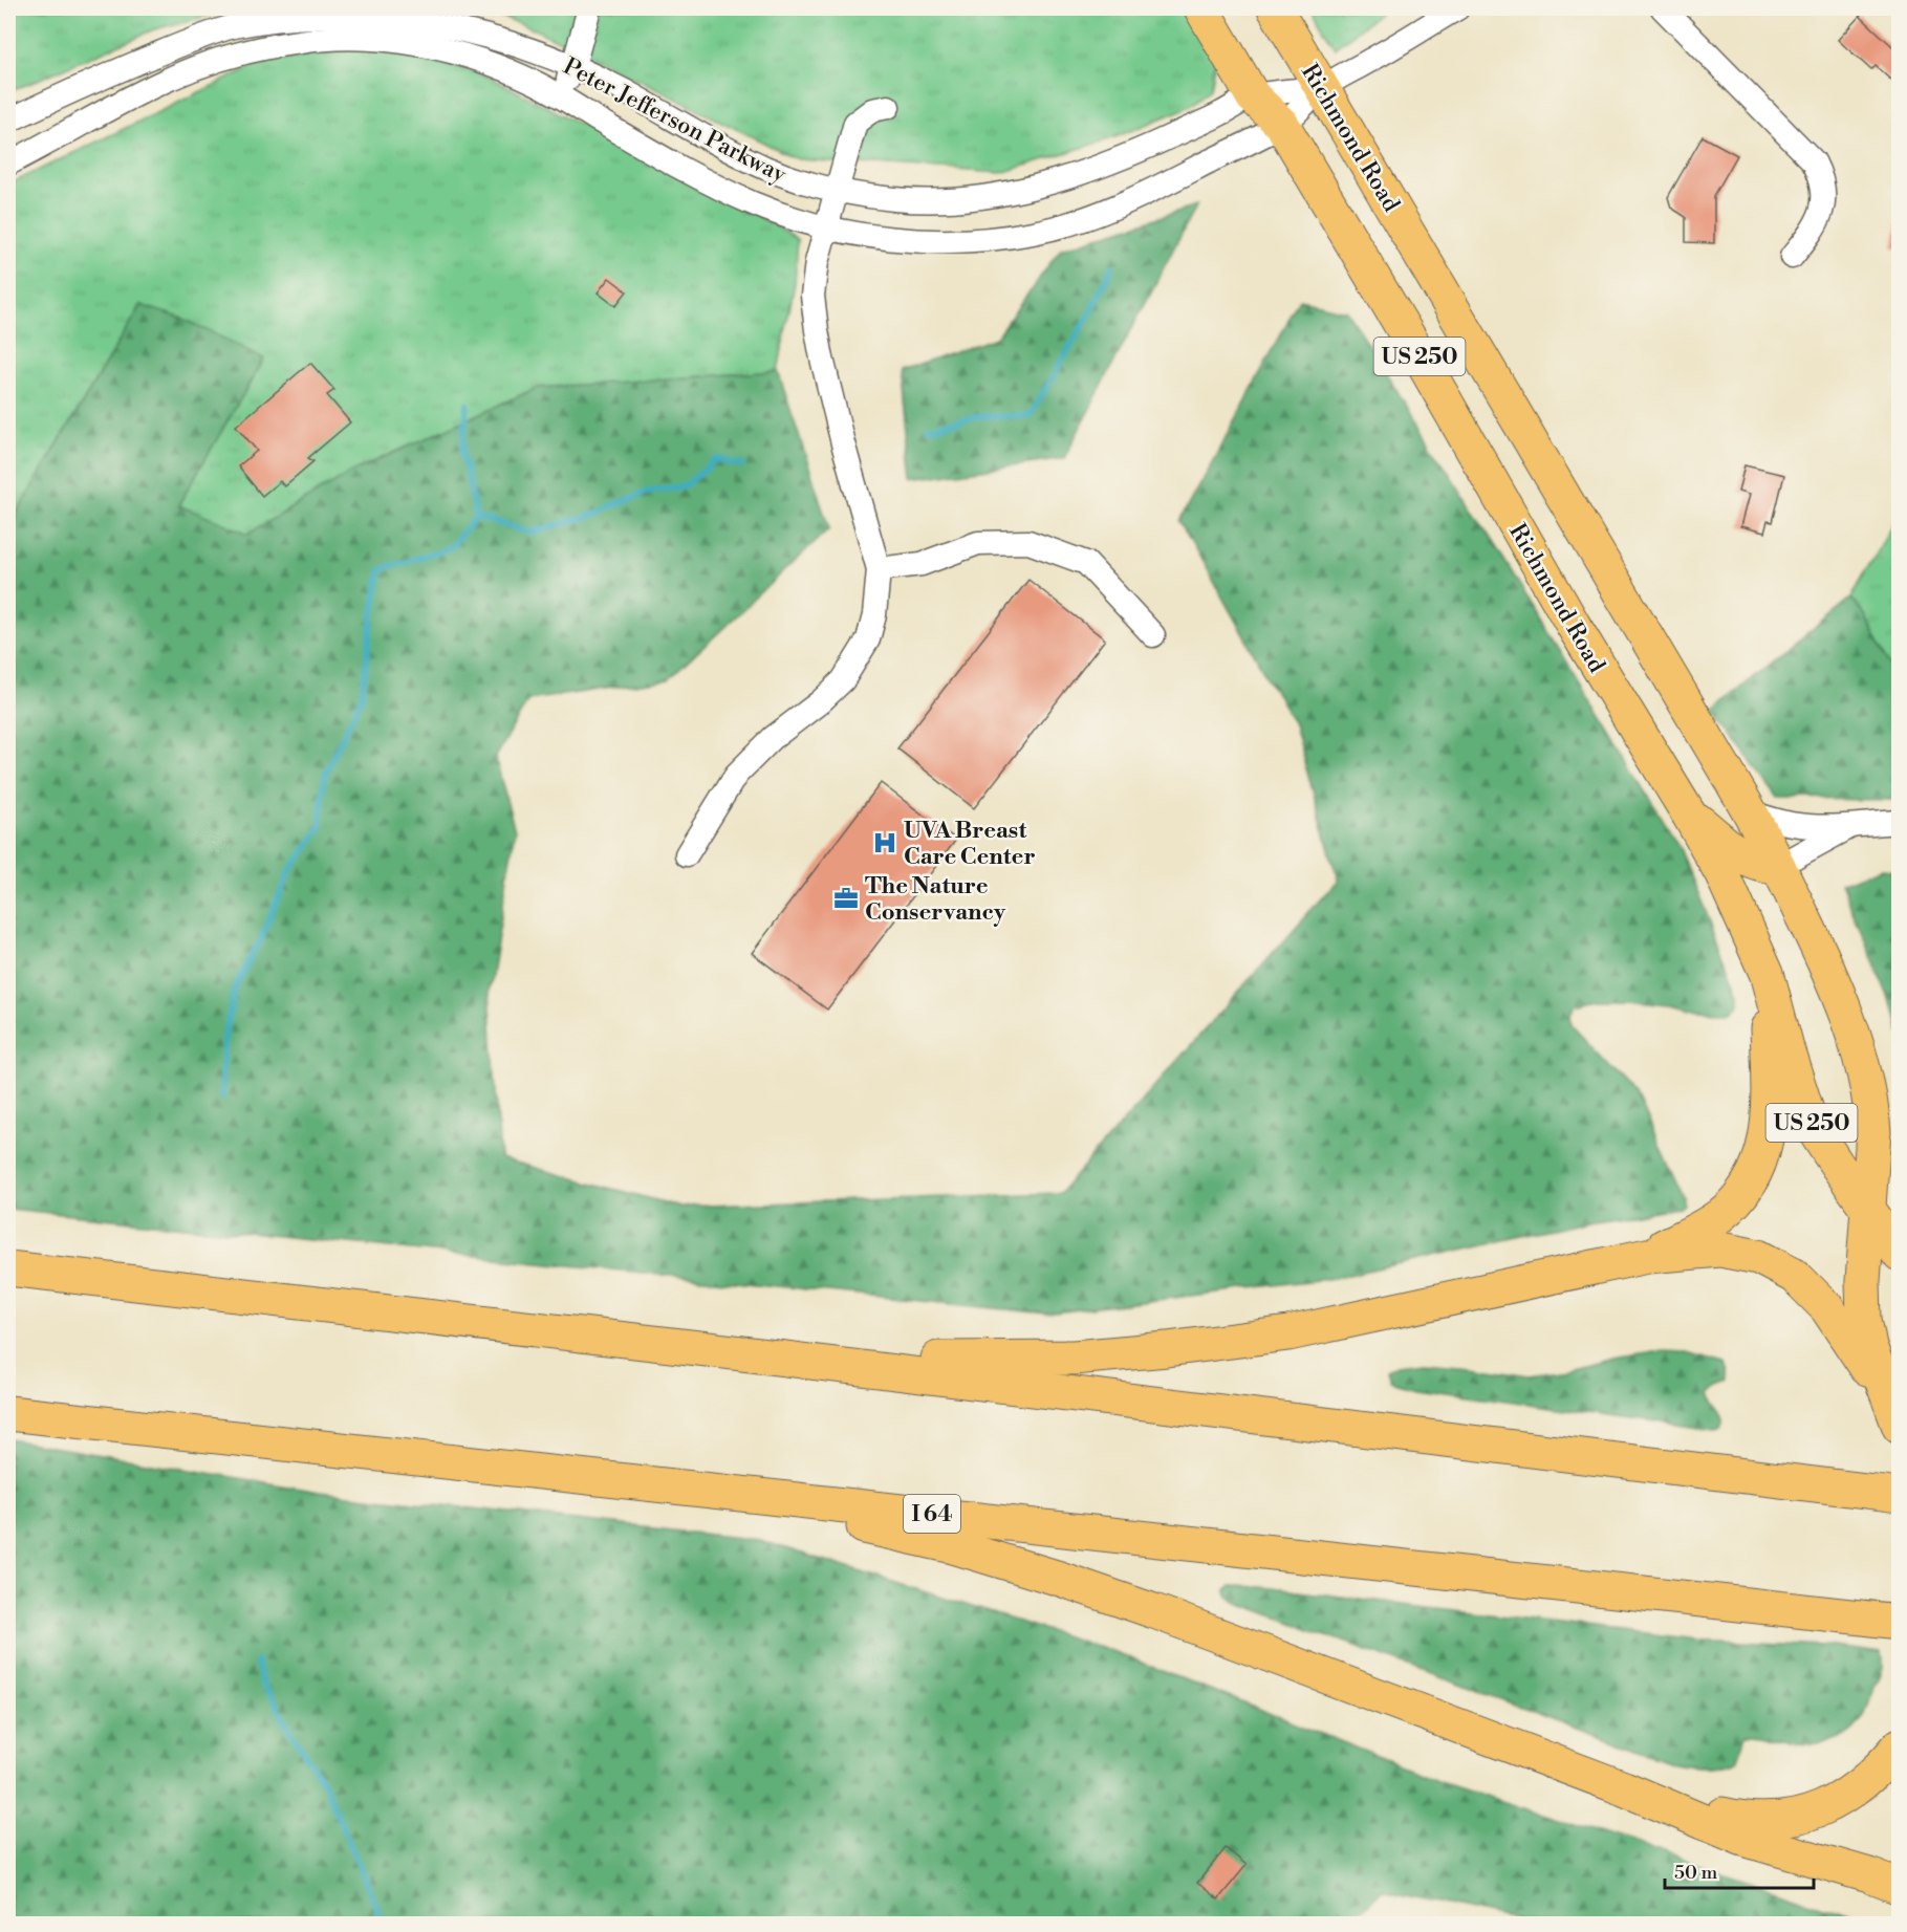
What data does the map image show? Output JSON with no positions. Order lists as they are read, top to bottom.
{
  "streets": {
    "highway": ["Richmond Road", "US 250", "I 64"],
    "street": ["Peter Jefferson Parkway"]
  },
  "crossings": [
    ["Peter Jefferson Parkway", "Richmond Road"]
  ],
  "places": {
    "hospital": ["UVA Breast Care Center"],
    "office": ["The Nature Conservancy"]
  },
  "scale_bar": "50 m"
}
